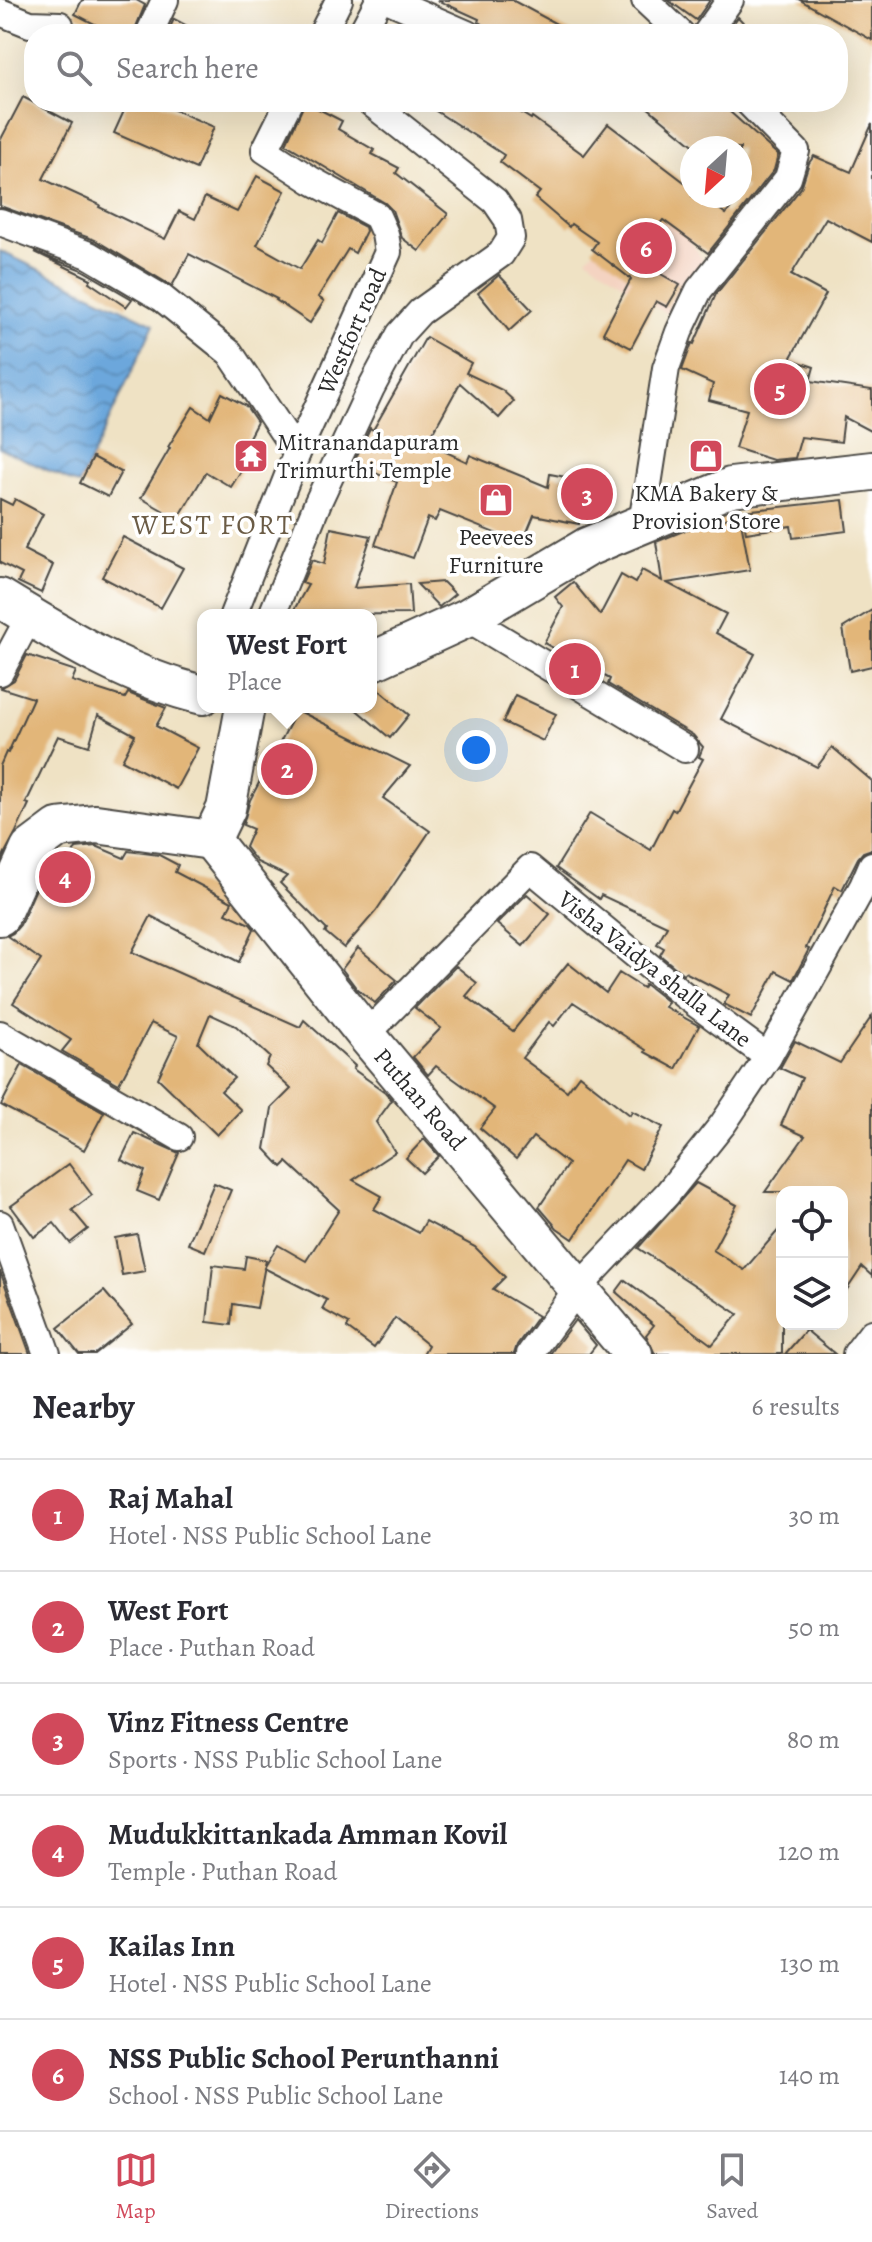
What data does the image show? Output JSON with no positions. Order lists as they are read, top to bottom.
{
  "streets": {
    "street": ["Westfort road", "Visha Vaidya shalla Lane", "Puthan Road"]
  },
  "crossings": [
    ["Visha Vaidya shalla Lane", "Puthan Road"]
  ],
  "districts": ["WEST FORT"],
  "places": {
    "temple": ["Mitranandapuram Trimurthi Temple"],
    "shop": ["KMA Bakery & Provision Store", "Peevees Furniture"]
  },
  "north": "bottom left",
  "page": {
    "search": "Search here",
    "pins": [
      "6",
      "5",
      "3",
      "1",
      "2",
      "4"
    ],
    "popup": ["West Fort", "Place"],
    "heading": ["Nearby", "6 results"],
    "list": [
      {
        "mark": "1",
        "name": "Raj Mahal",
        "note": "Hotel · NSS Public School Lane",
        "value": "30 m"
      },
      {
        "mark": "2",
        "name": "West Fort",
        "note": "Place · Puthan Road",
        "value": "50 m"
      },
      {
        "mark": "3",
        "name": "Vinz Fitness Centre",
        "note": "Sports · NSS Public School Lane",
        "value": "80 m"
      },
      {
        "mark": "4",
        "name": "Mudukkittankada Amman Kovil",
        "note": "Temple · Puthan Road",
        "value": "120 m"
      },
      {
        "mark": "5",
        "name": "Kailas Inn",
        "note": "Hotel · NSS Public School Lane",
        "value": "130 m"
      },
      {
        "mark": "6",
        "name": "NSS Public School Perunthanni",
        "note": "School · NSS Public School Lane",
        "value": "140 m"
      }
    ],
    "nav": ["Map", "Directions", "Saved"]
  }
}
